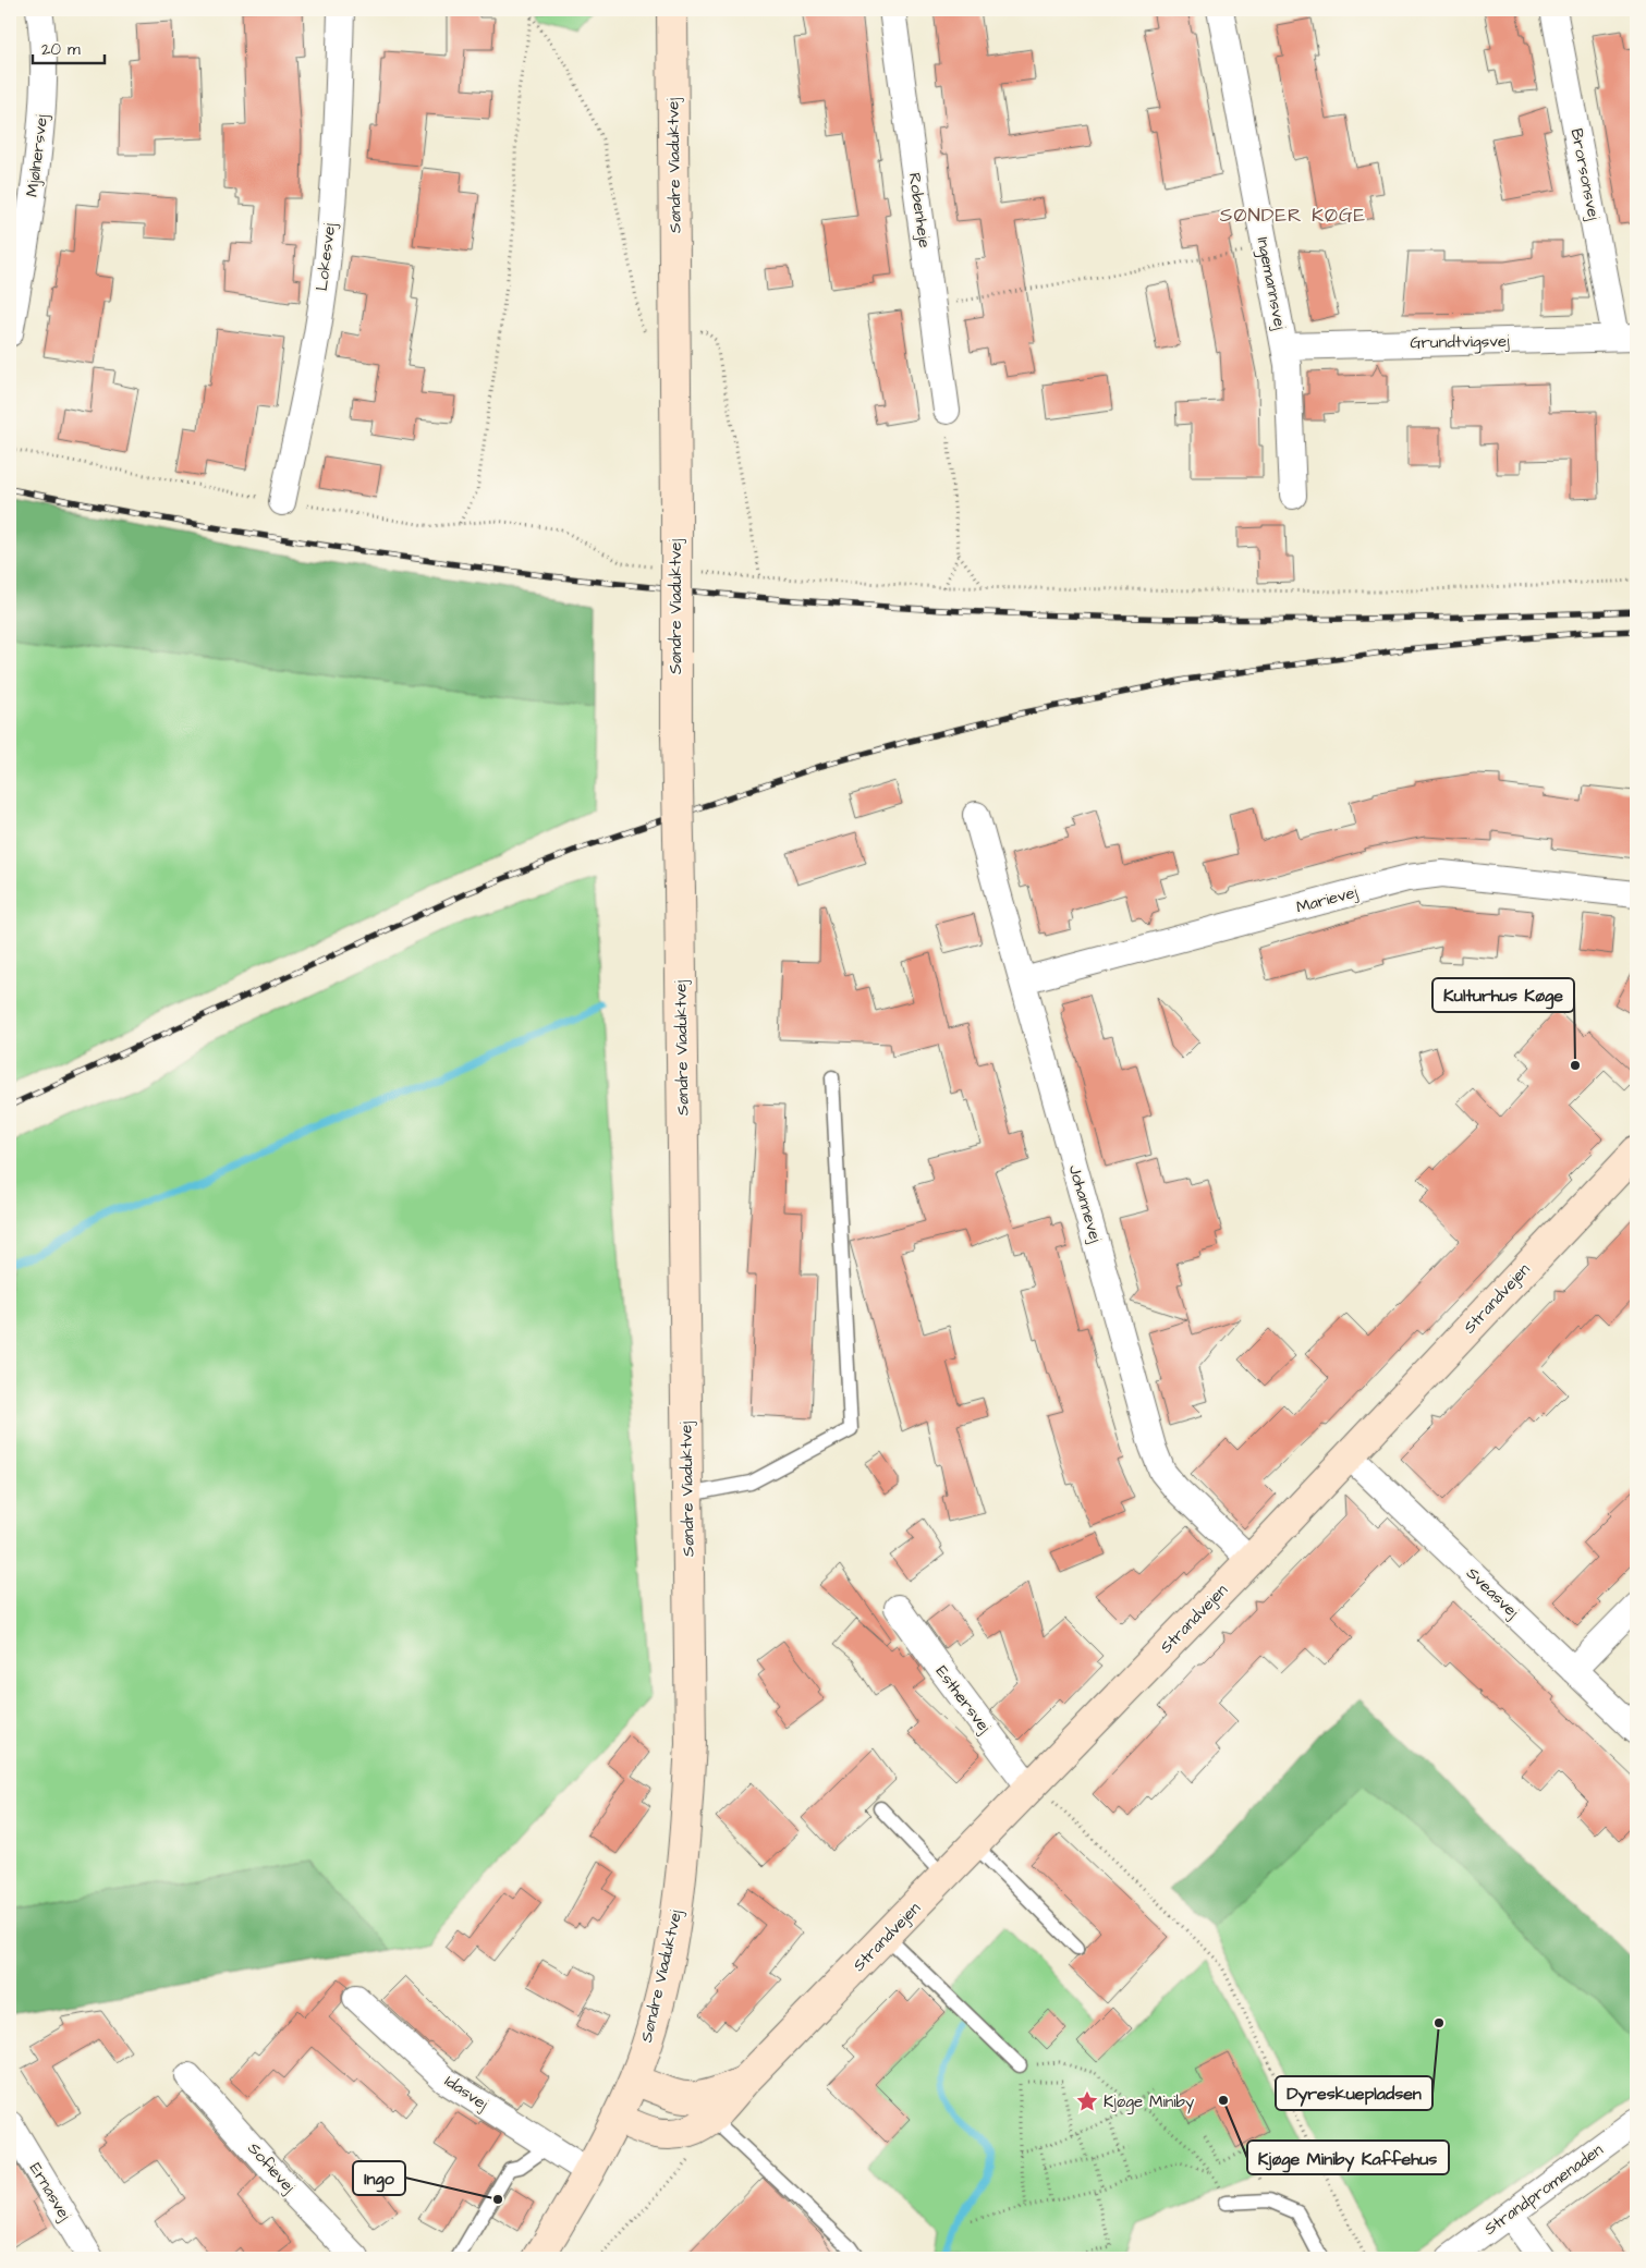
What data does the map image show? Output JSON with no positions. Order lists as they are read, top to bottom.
{
  "streets": {
    "main road": ["Søndre Viaduktvej", "Strandvejen"],
    "street": [
      "Mjølnersvej",
      "Brorsonsvej",
      "Robenheje",
      "Lokesvej",
      "Ingemannsvej",
      "Grundtvigsvej",
      "Marievej",
      "Johannevej",
      "Sveasvej",
      "Esthersvej",
      "Idasvej",
      "Sofievej",
      "Strandpromenaden",
      "Ernasvej"
    ]
  },
  "crossings": [
    ["Søndre Viaduktvej", "Strandvejen"],
    ["Brorsonsvej", "Grundtvigsvej"],
    ["Ingemannsvej", "Grundtvigsvej"],
    ["Marievej", "Johannevej"],
    ["Johannevej", "Strandvejen"],
    ["Strandvejen", "Sveasvej"],
    ["Strandvejen", "Esthersvej"]
  ],
  "districts": ["SØNDER KØGE"],
  "places": {
    "other": [
      "Kulturhus Køge",
      "Dyreskuepladsen",
      "Kjøge Miniby Kaffehus",
      "Ingo"
    ],
    "place": ["Kjøge Miniby"]
  },
  "scale_bar": "20 m"
}
